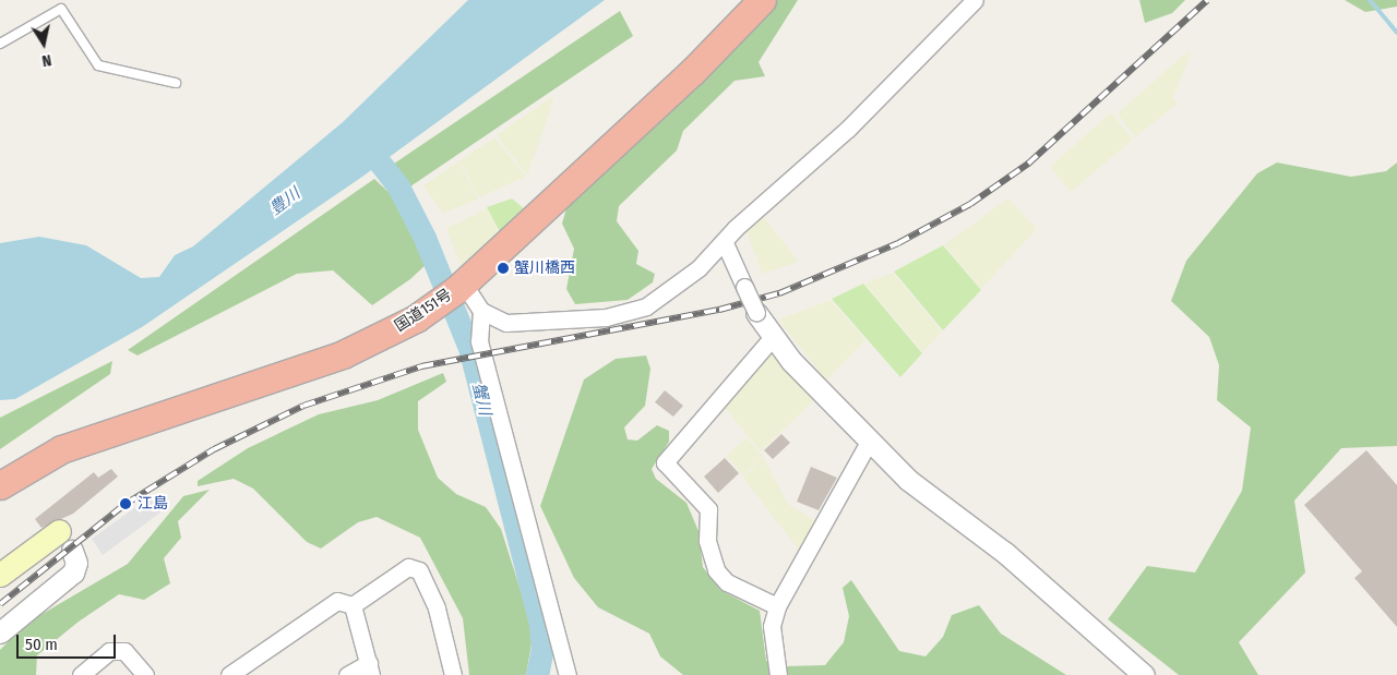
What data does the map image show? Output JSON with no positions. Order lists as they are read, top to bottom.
{
  "streets": {
    "highway": ["国道151号"]
  },
  "water": ["豊川", "蟹川"],
  "places": ["蟹川橋西", "江島"],
  "scale_bar": "50 m",
  "north": "bottom"
}
